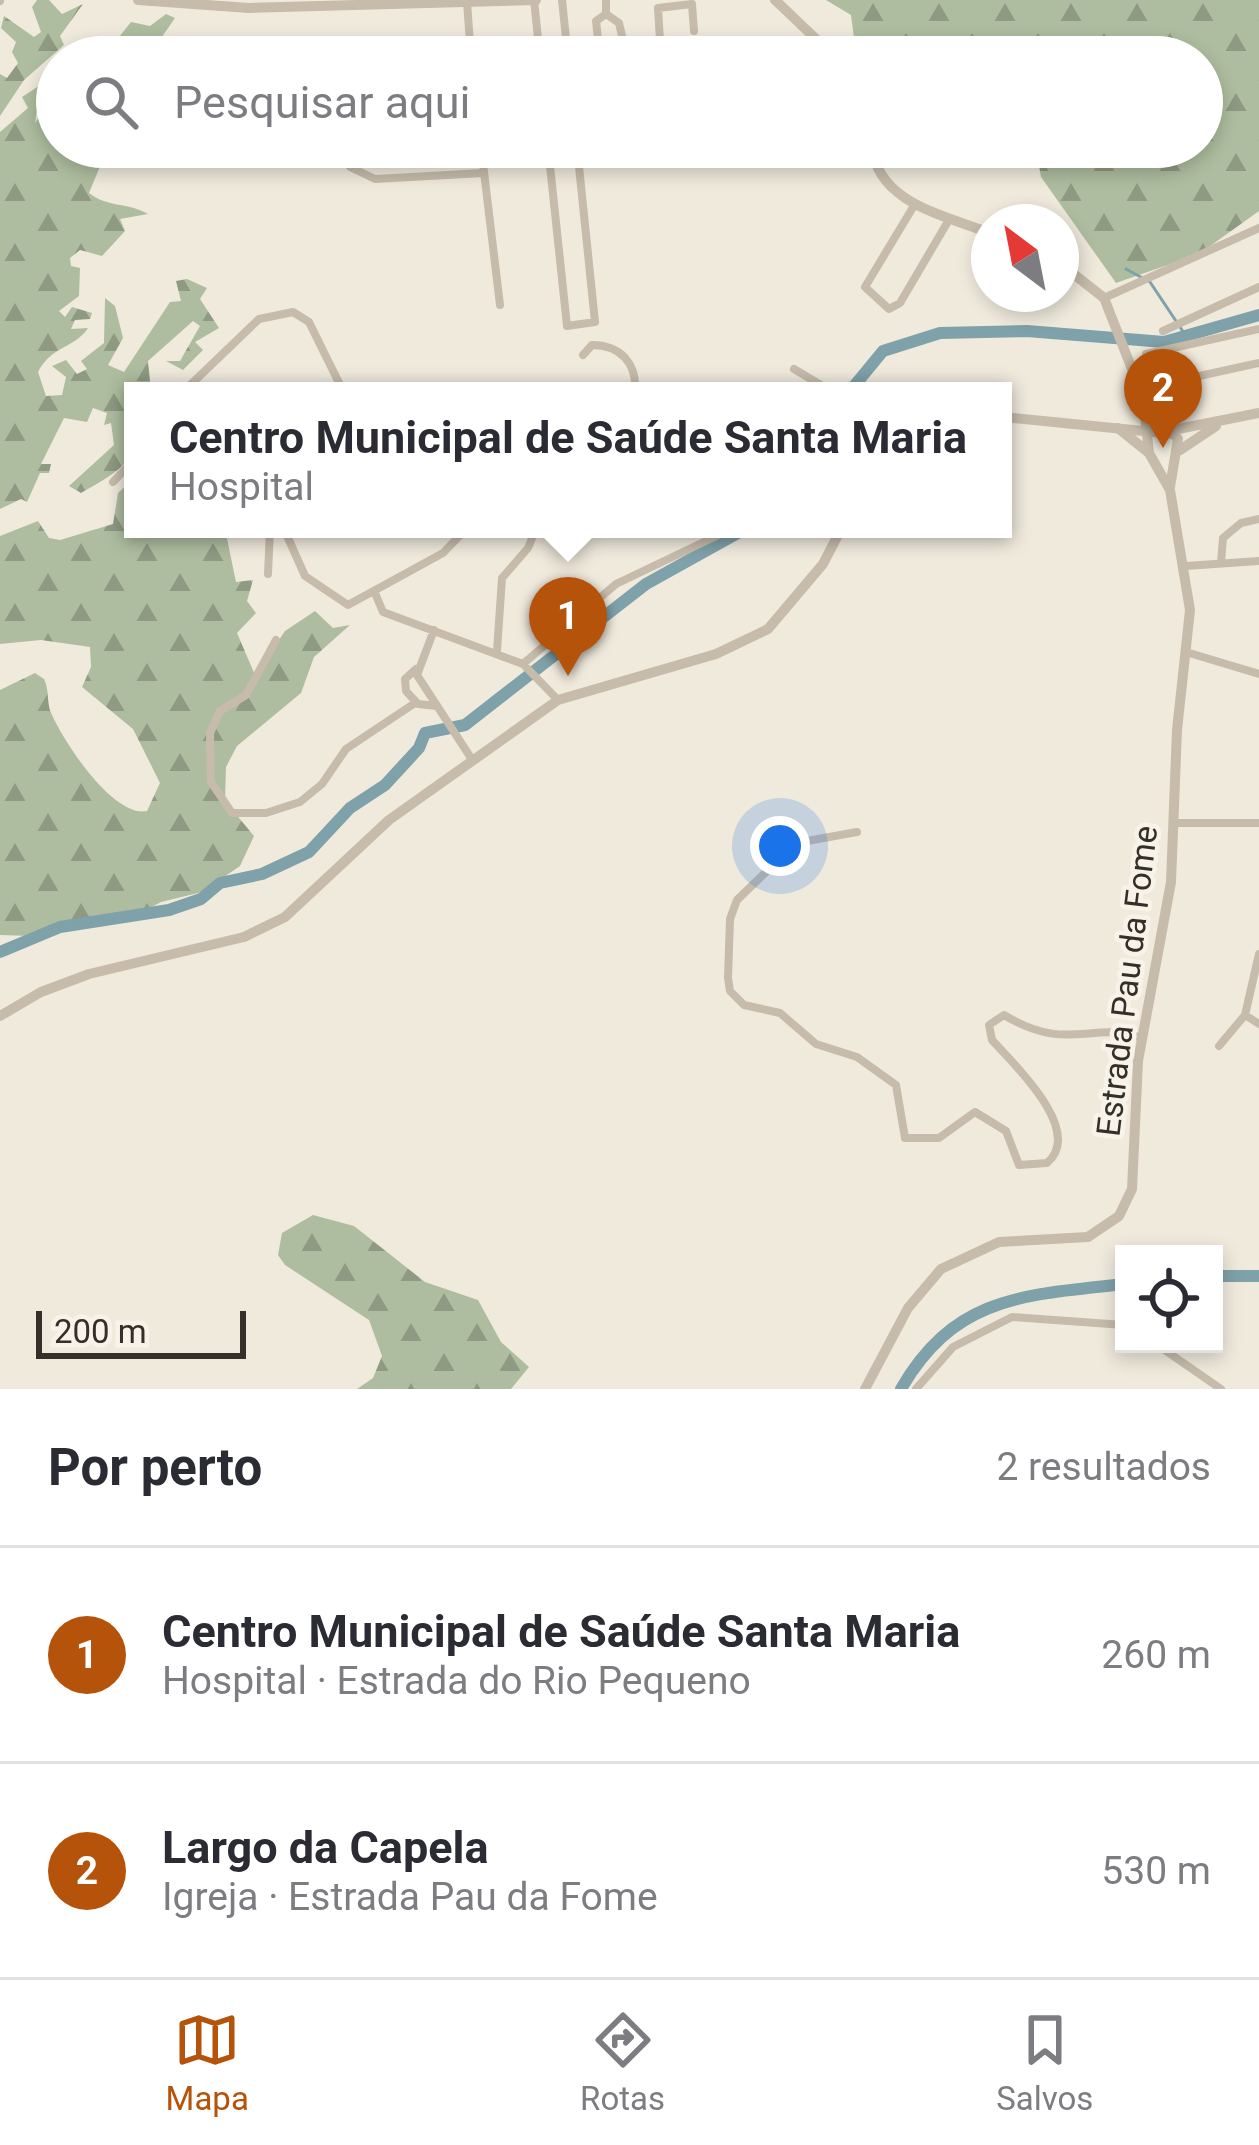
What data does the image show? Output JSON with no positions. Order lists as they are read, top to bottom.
{
  "streets": {
    "street": ["Estrada Pau da Fome"]
  },
  "scale_bar": "200 m",
  "north": "top left",
  "page": {
    "search": "Pesquisar aqui",
    "pins": ["2", "1"],
    "popup": ["Centro Municipal de Saúde Santa Maria", "Hospital"],
    "scale": "200 m",
    "heading": ["Por perto", "2 resultados"],
    "list": [
      {
        "mark": "1",
        "name": "Centro Municipal de Saúde Santa Maria",
        "note": "Hospital · Estrada do Rio Pequeno",
        "value": "260 m"
      },
      {
        "mark": "2",
        "name": "Largo da Capela",
        "note": "Igreja · Estrada Pau da Fome",
        "value": "530 m"
      }
    ],
    "nav": ["Mapa", "Rotas", "Salvos"]
  }
}
